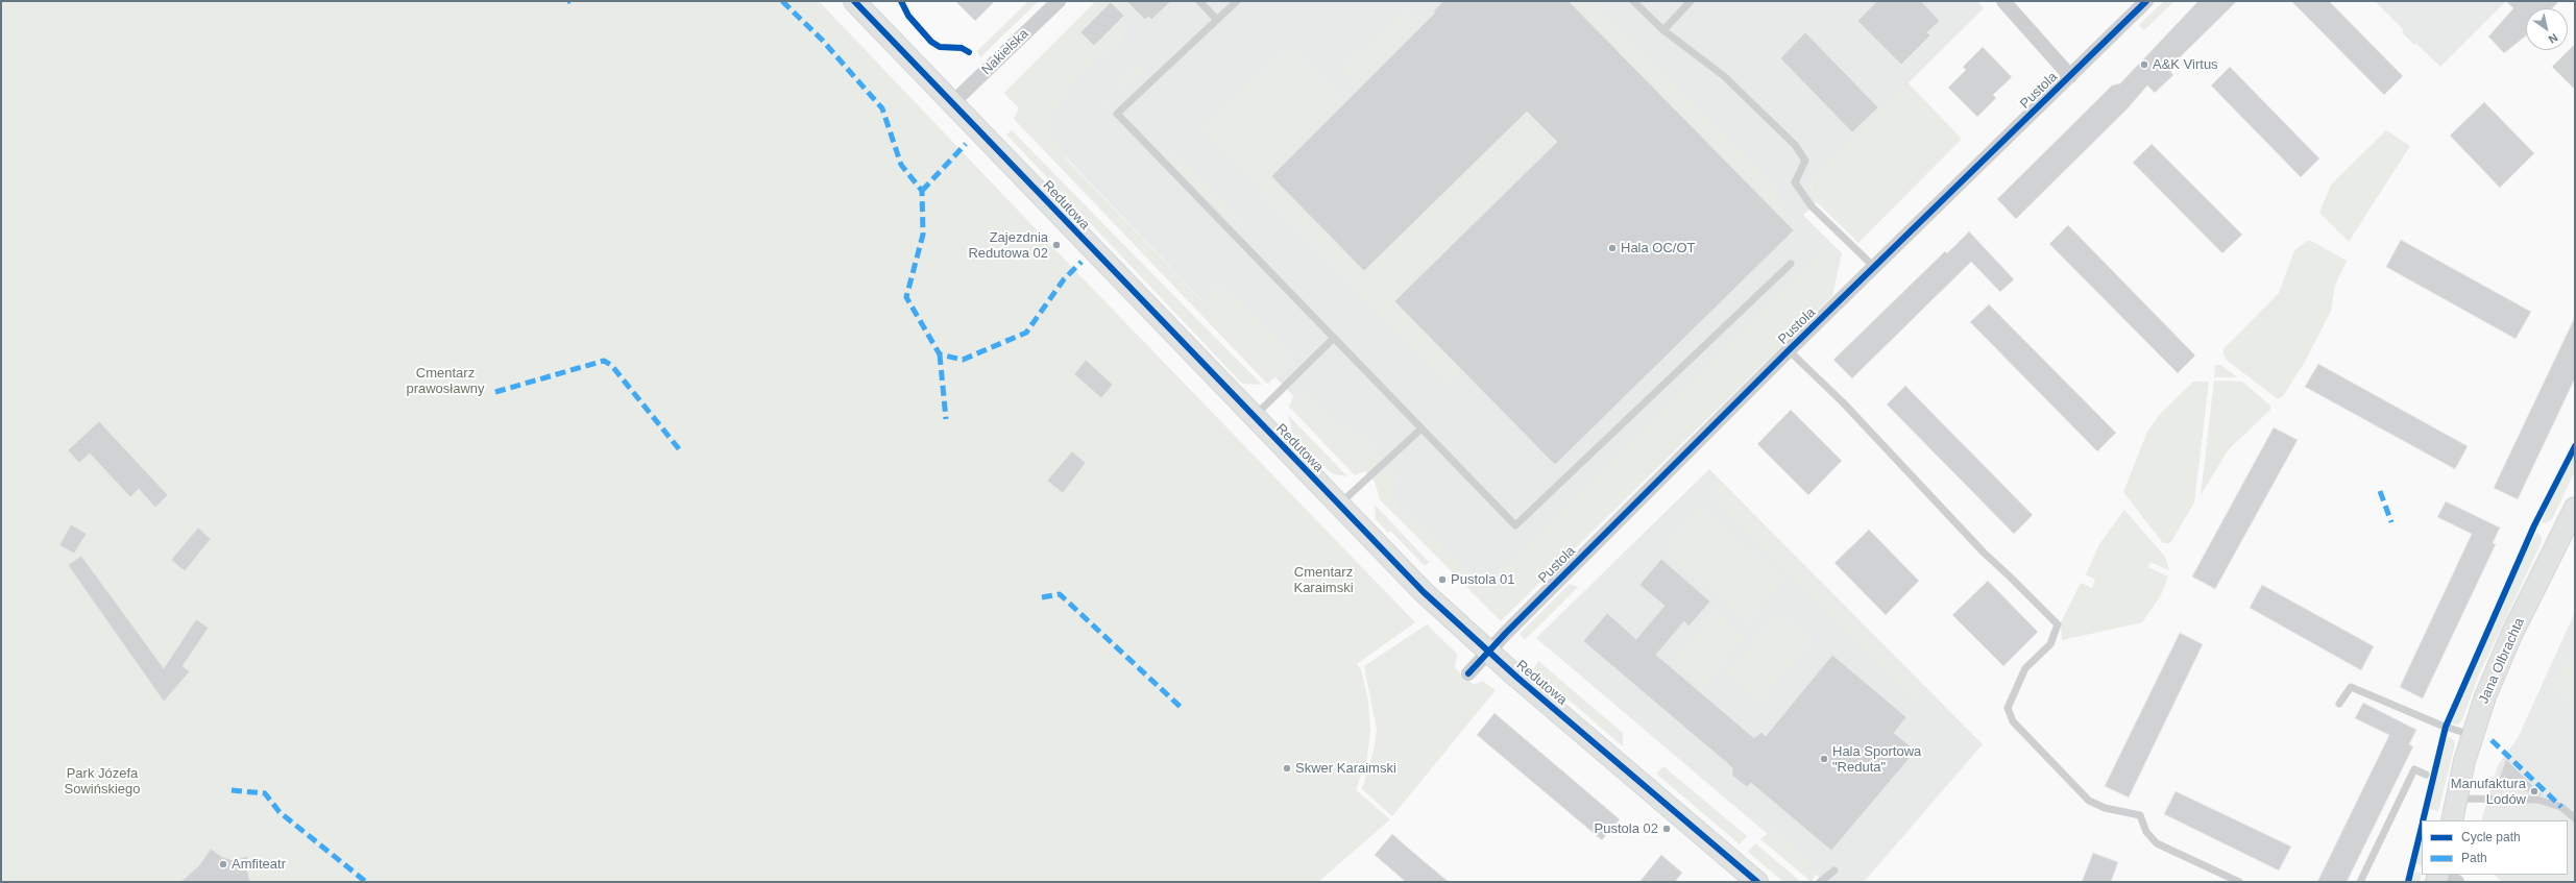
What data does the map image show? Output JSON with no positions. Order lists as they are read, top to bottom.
{
  "streets": {
    "street": [
      "Nakielska",
      "Pustola",
      "Redutowa",
      "Jana Olbrachta"
    ]
  },
  "crossings": [
    ["Nakielska", "Redutowa"],
    ["Pustola", "Redutowa"]
  ],
  "parks": ["Cmentarz prawosławny", "Cmentarz Karaimski", "Park Józefa Sowińskiego"],
  "places": [
    "A&K Virtus",
    "Zajezdnia Redutowa 02",
    "Hala OC/OT",
    "Pustola 01",
    "Hala Sportowa \"Reduta\"",
    "Skwer Karaimski",
    "Manufaktura Lodów",
    "Pustola 02",
    "Amfiteatr"
  ],
  "legend": ["Cycle path", "Path"],
  "north": "bottom right"
}
